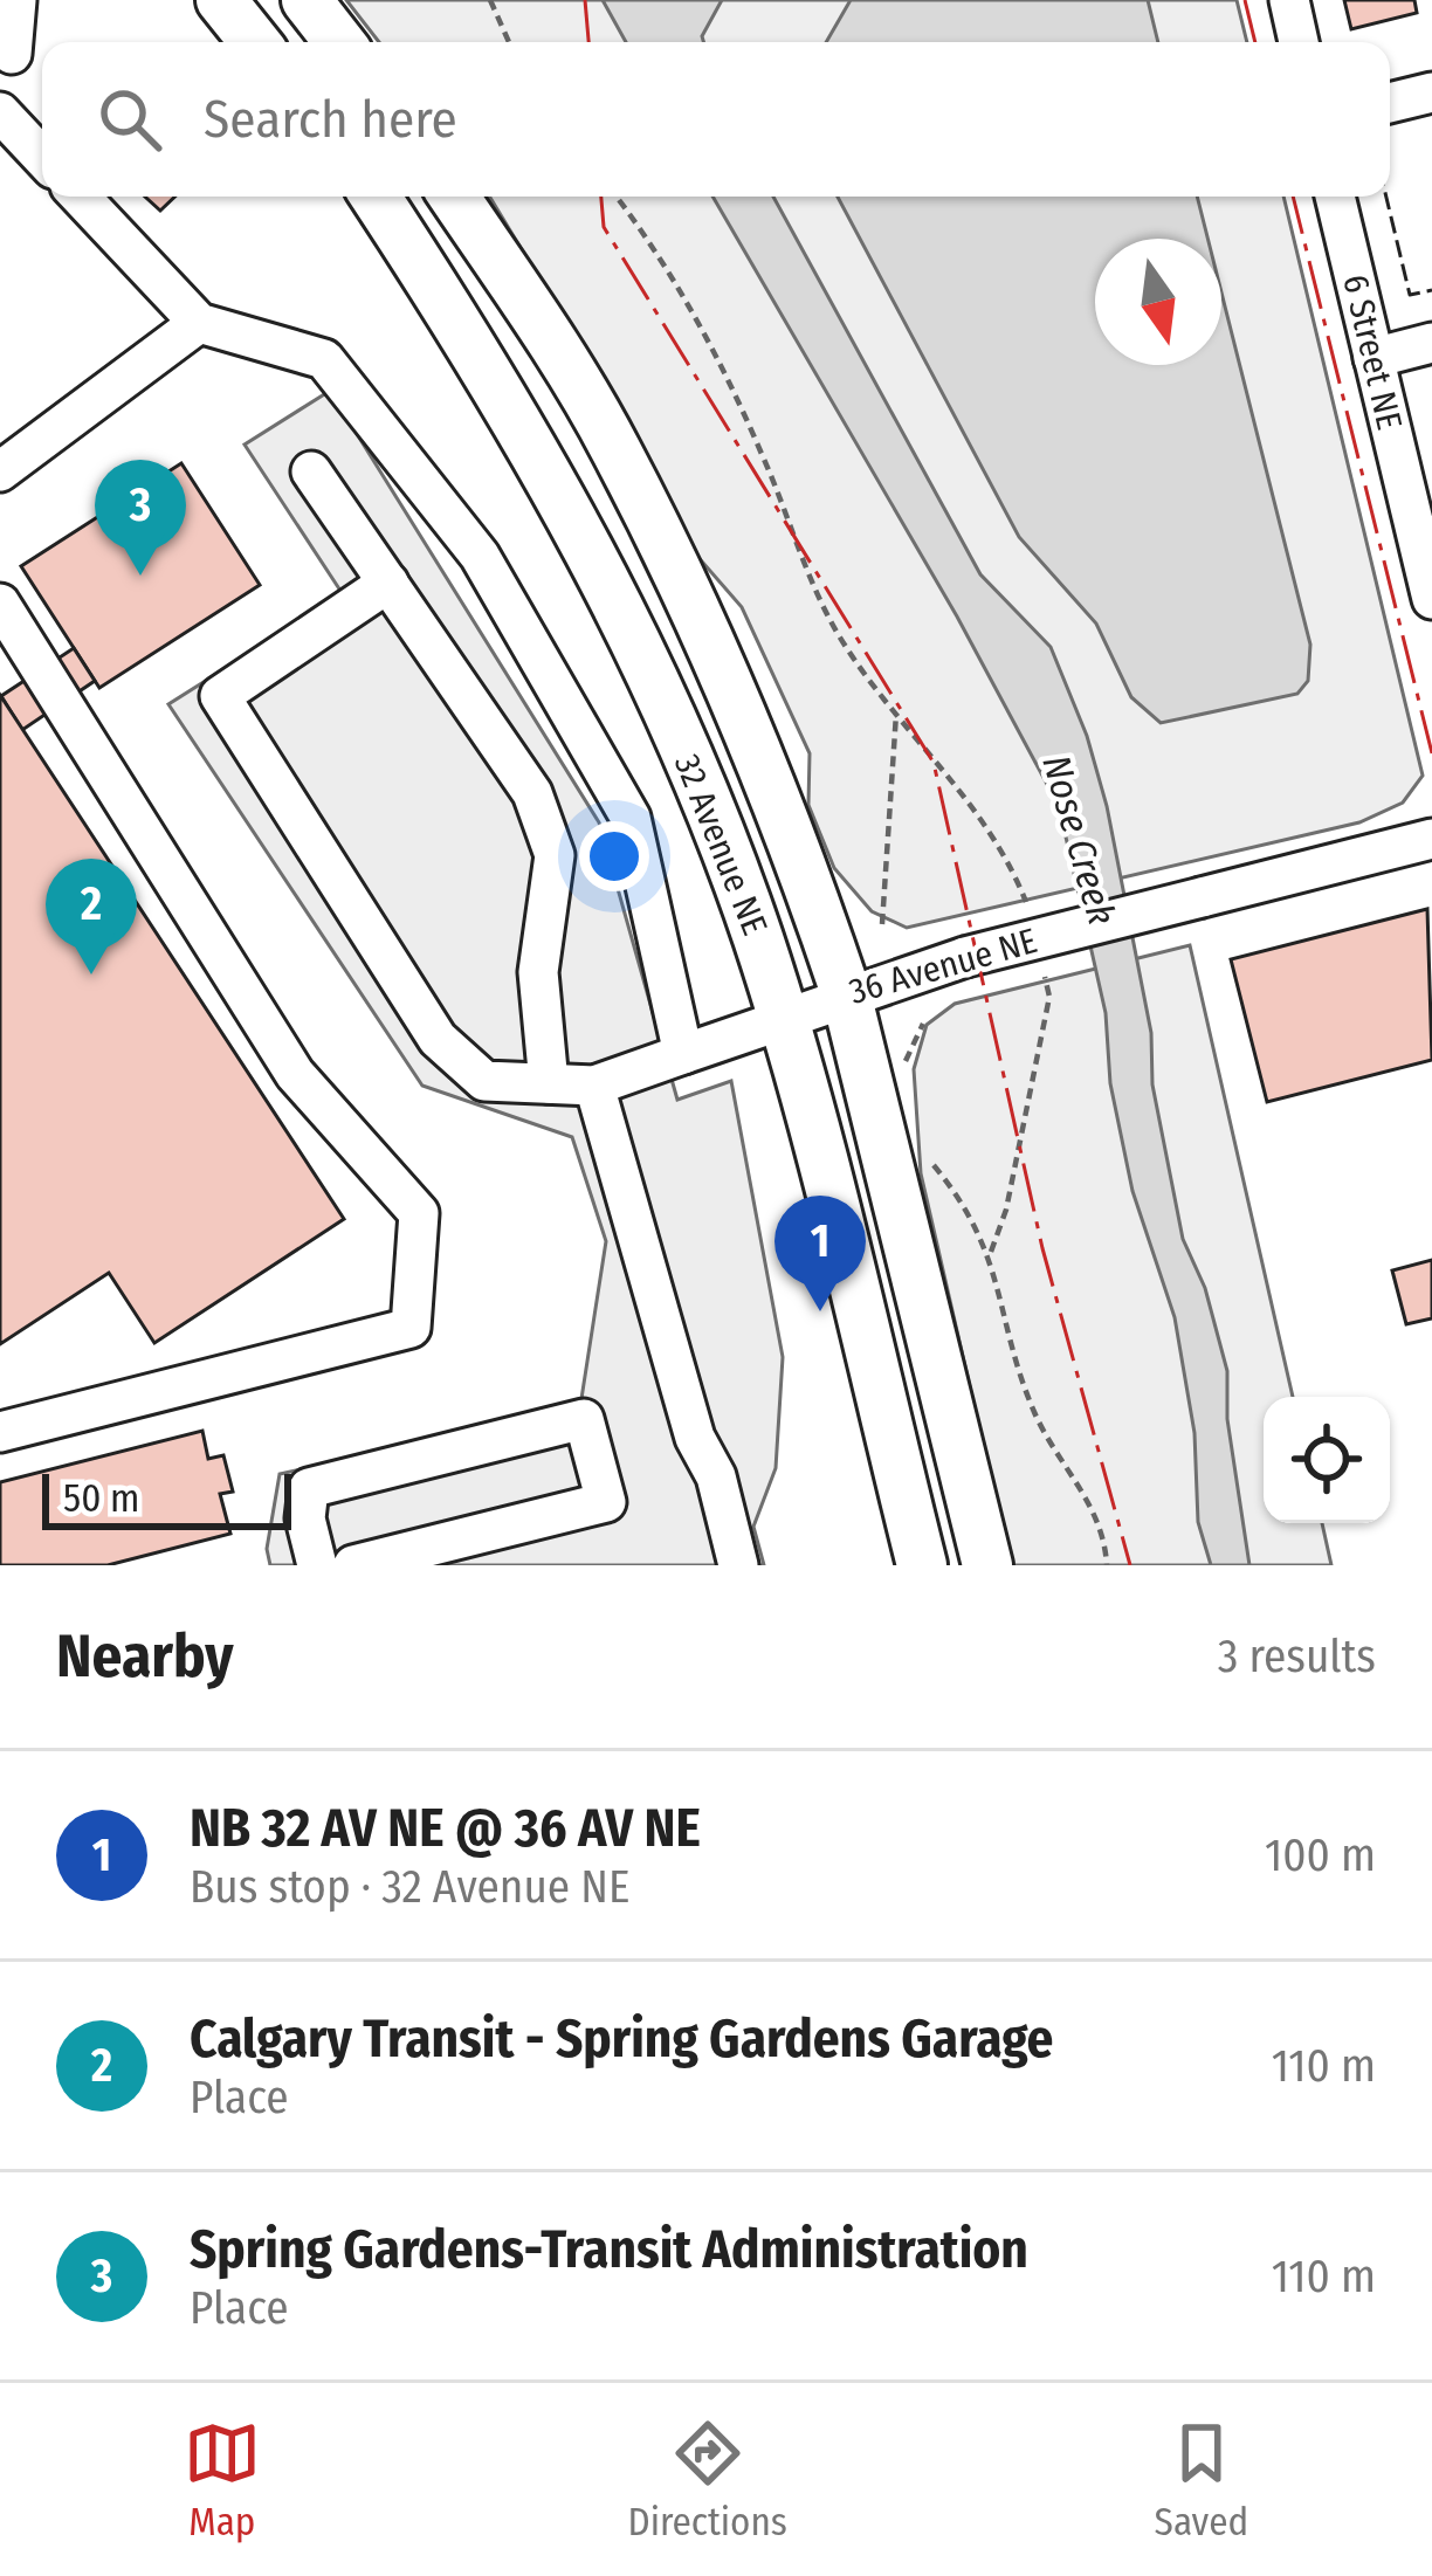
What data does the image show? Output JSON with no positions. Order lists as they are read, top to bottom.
{
  "streets": {
    "main road": ["32 Avenue NE"],
    "street": ["6 Street NE", "36 Avenue NE"]
  },
  "crossings": [
    ["32 Avenue NE", "36 Avenue NE"]
  ],
  "water": ["Nose Creek"],
  "scale_bar": "50 m",
  "north": "bottom",
  "page": {
    "search": "Search here",
    "pins": ["3", "2", "1"],
    "scale": "50 m",
    "heading": ["Nearby", "3 results"],
    "list": [
      {
        "mark": "1",
        "name": "NB 32 AV NE @ 36 AV NE",
        "note": "Bus stop · 32 Avenue NE",
        "value": "100 m"
      },
      {
        "mark": "2",
        "name": "Calgary Transit - Spring Gardens Garage",
        "note": "Place",
        "value": "110 m"
      },
      {
        "mark": "3",
        "name": "Spring Gardens-Transit Administration",
        "note": "Place",
        "value": "110 m"
      }
    ],
    "nav": ["Map", "Directions", "Saved"]
  }
}
